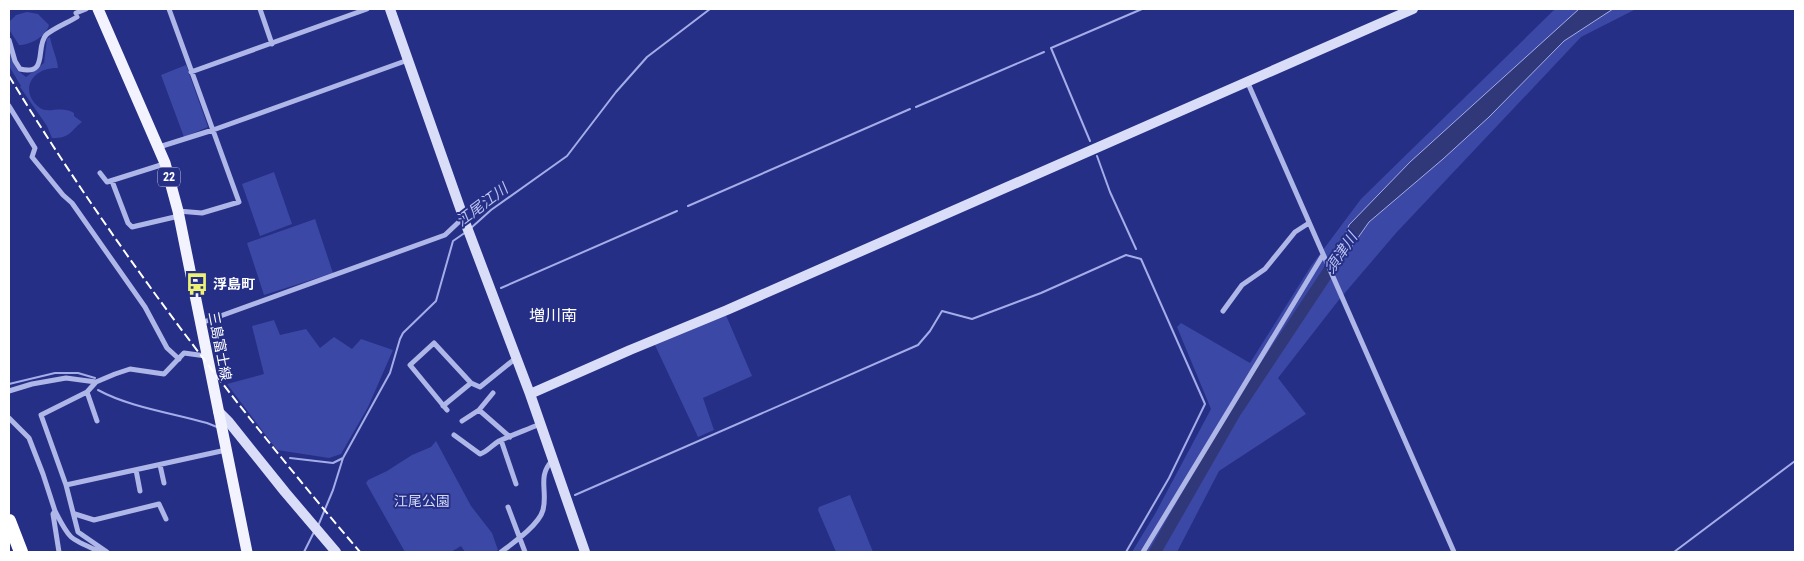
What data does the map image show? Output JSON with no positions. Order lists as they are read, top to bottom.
{
  "streets": {
    "main road": ["22", "三島富士線"]
  },
  "districts": ["増川南"],
  "water": ["江尾江川", "須津川"],
  "parks": ["江尾公園"],
  "places": {
    "bus stop": ["浮島町"]
  }
}
